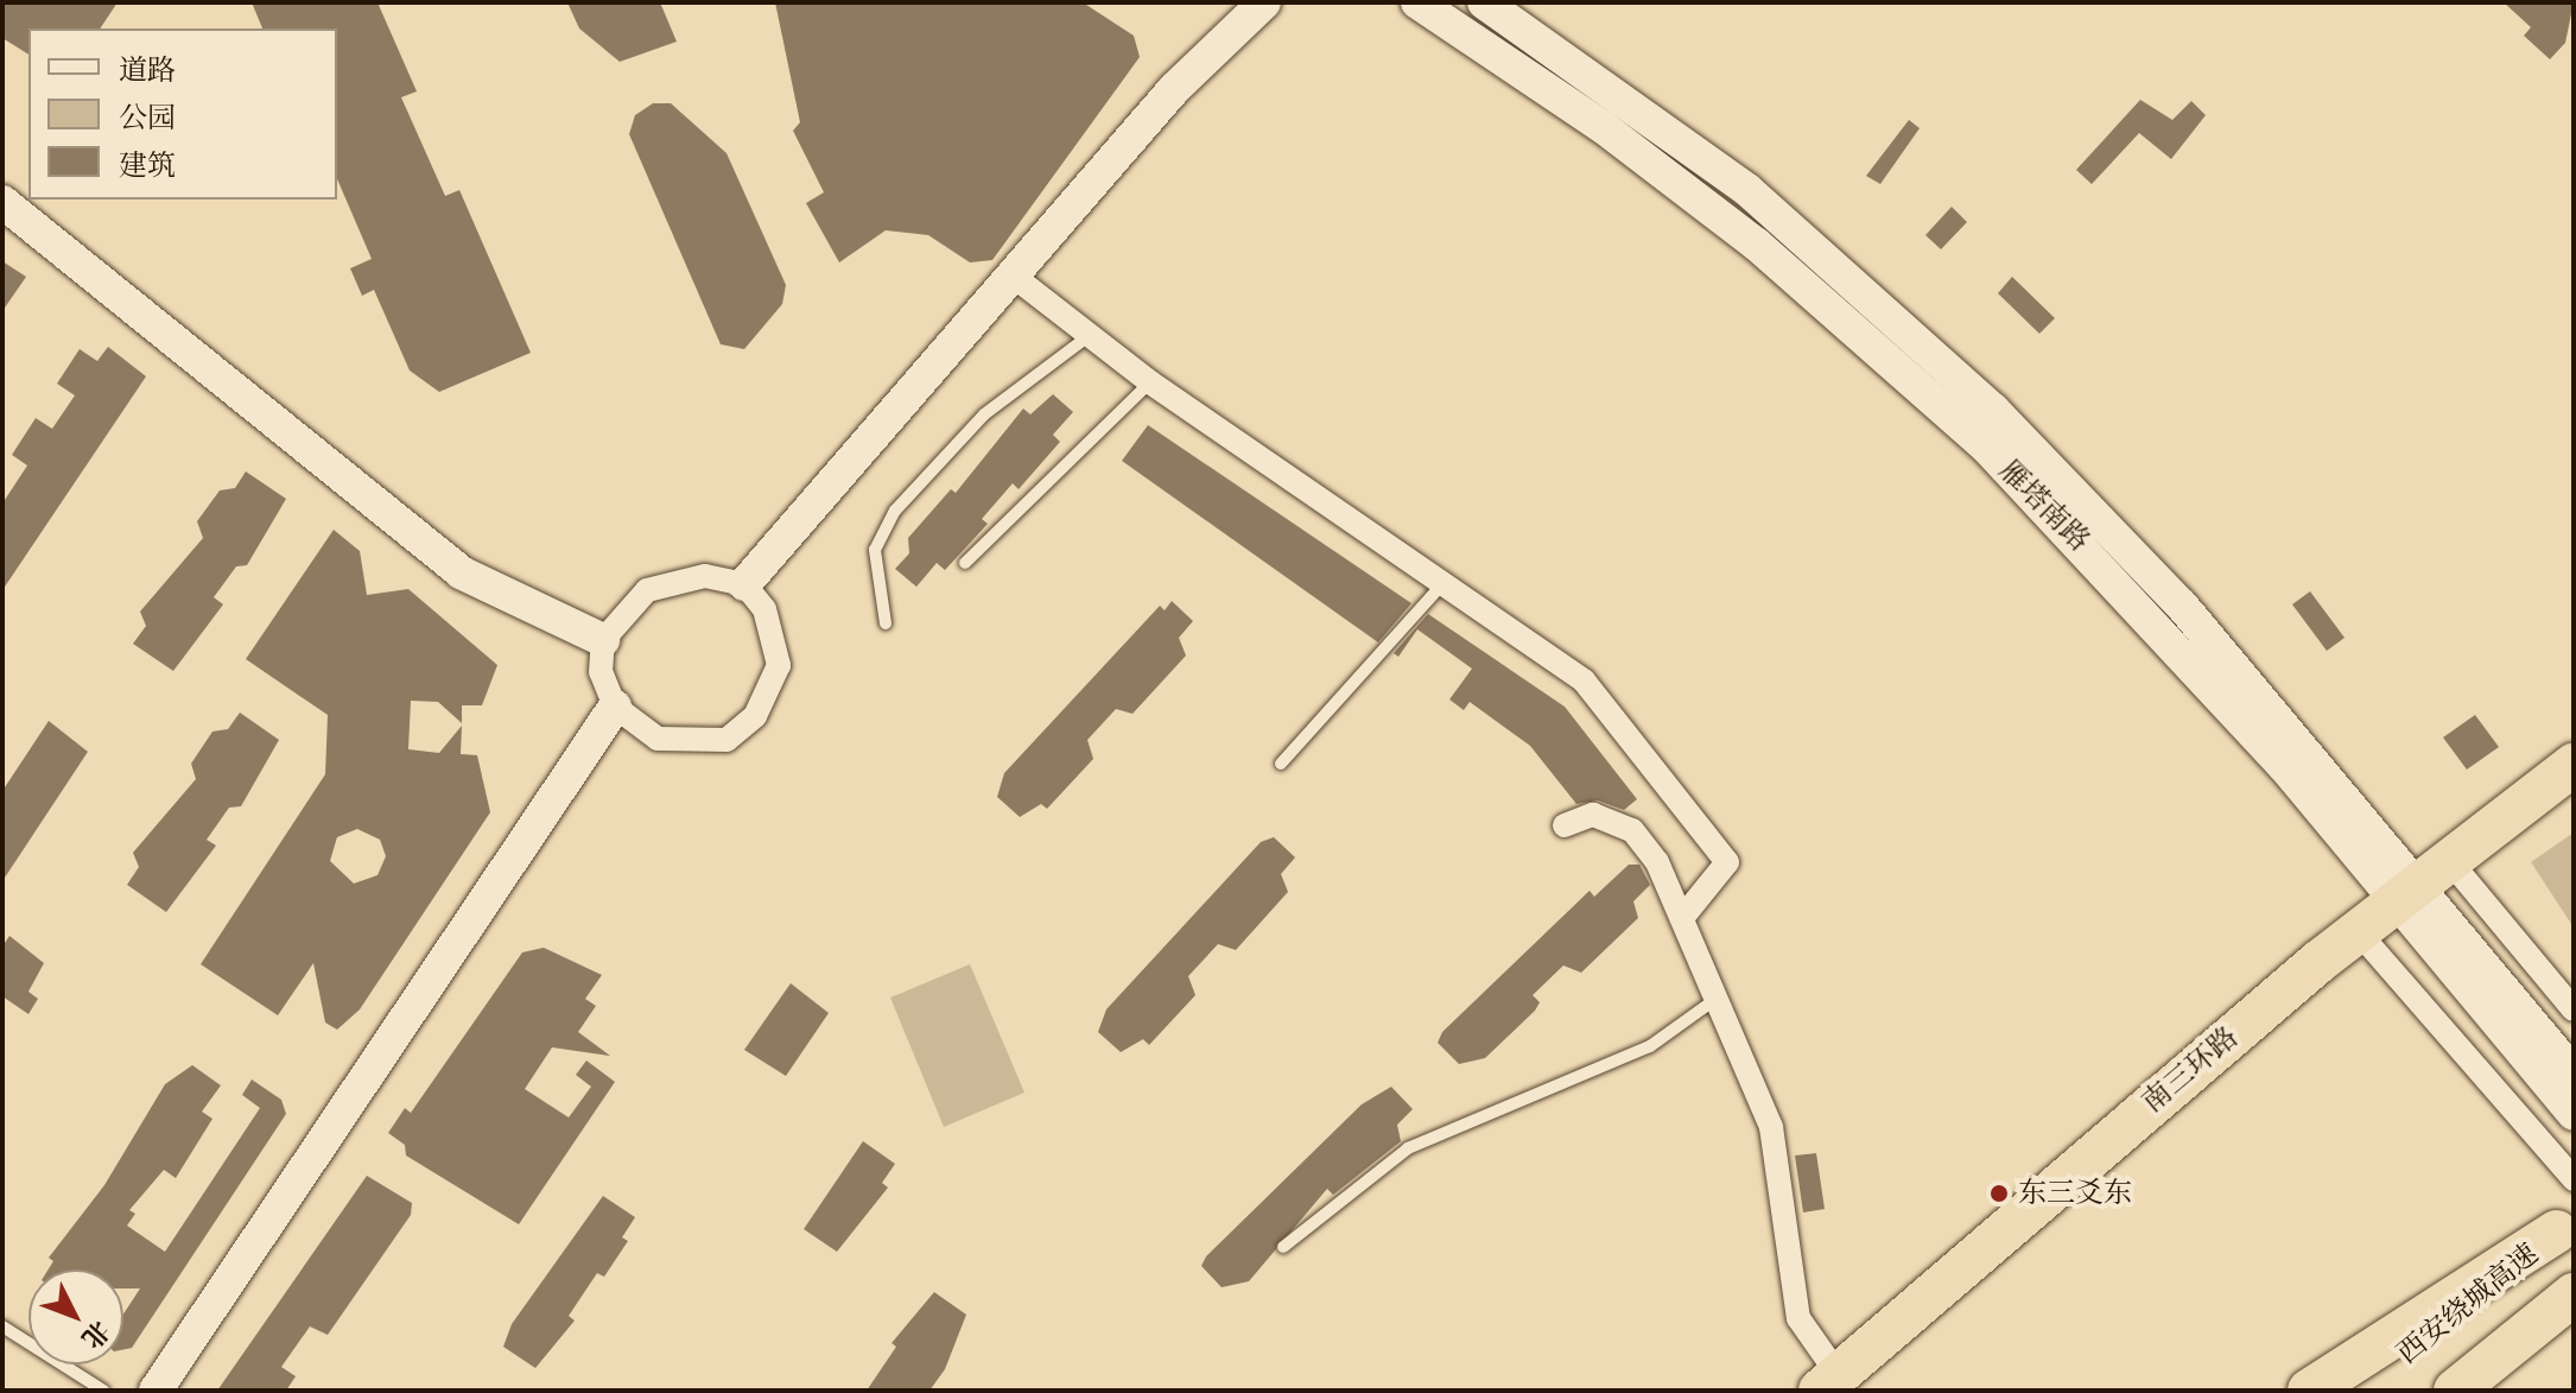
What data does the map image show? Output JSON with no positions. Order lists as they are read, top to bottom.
{
  "streets": {
    "highway": ["南三环路", "西安绕城高速"],
    "main road": ["雁塔南路"]
  },
  "crossings": [
    ["雁塔南路", "南三环路"]
  ],
  "places": ["东三爻东"],
  "legend": ["道路", "公园", "建筑"],
  "north": "bottom right"
}
